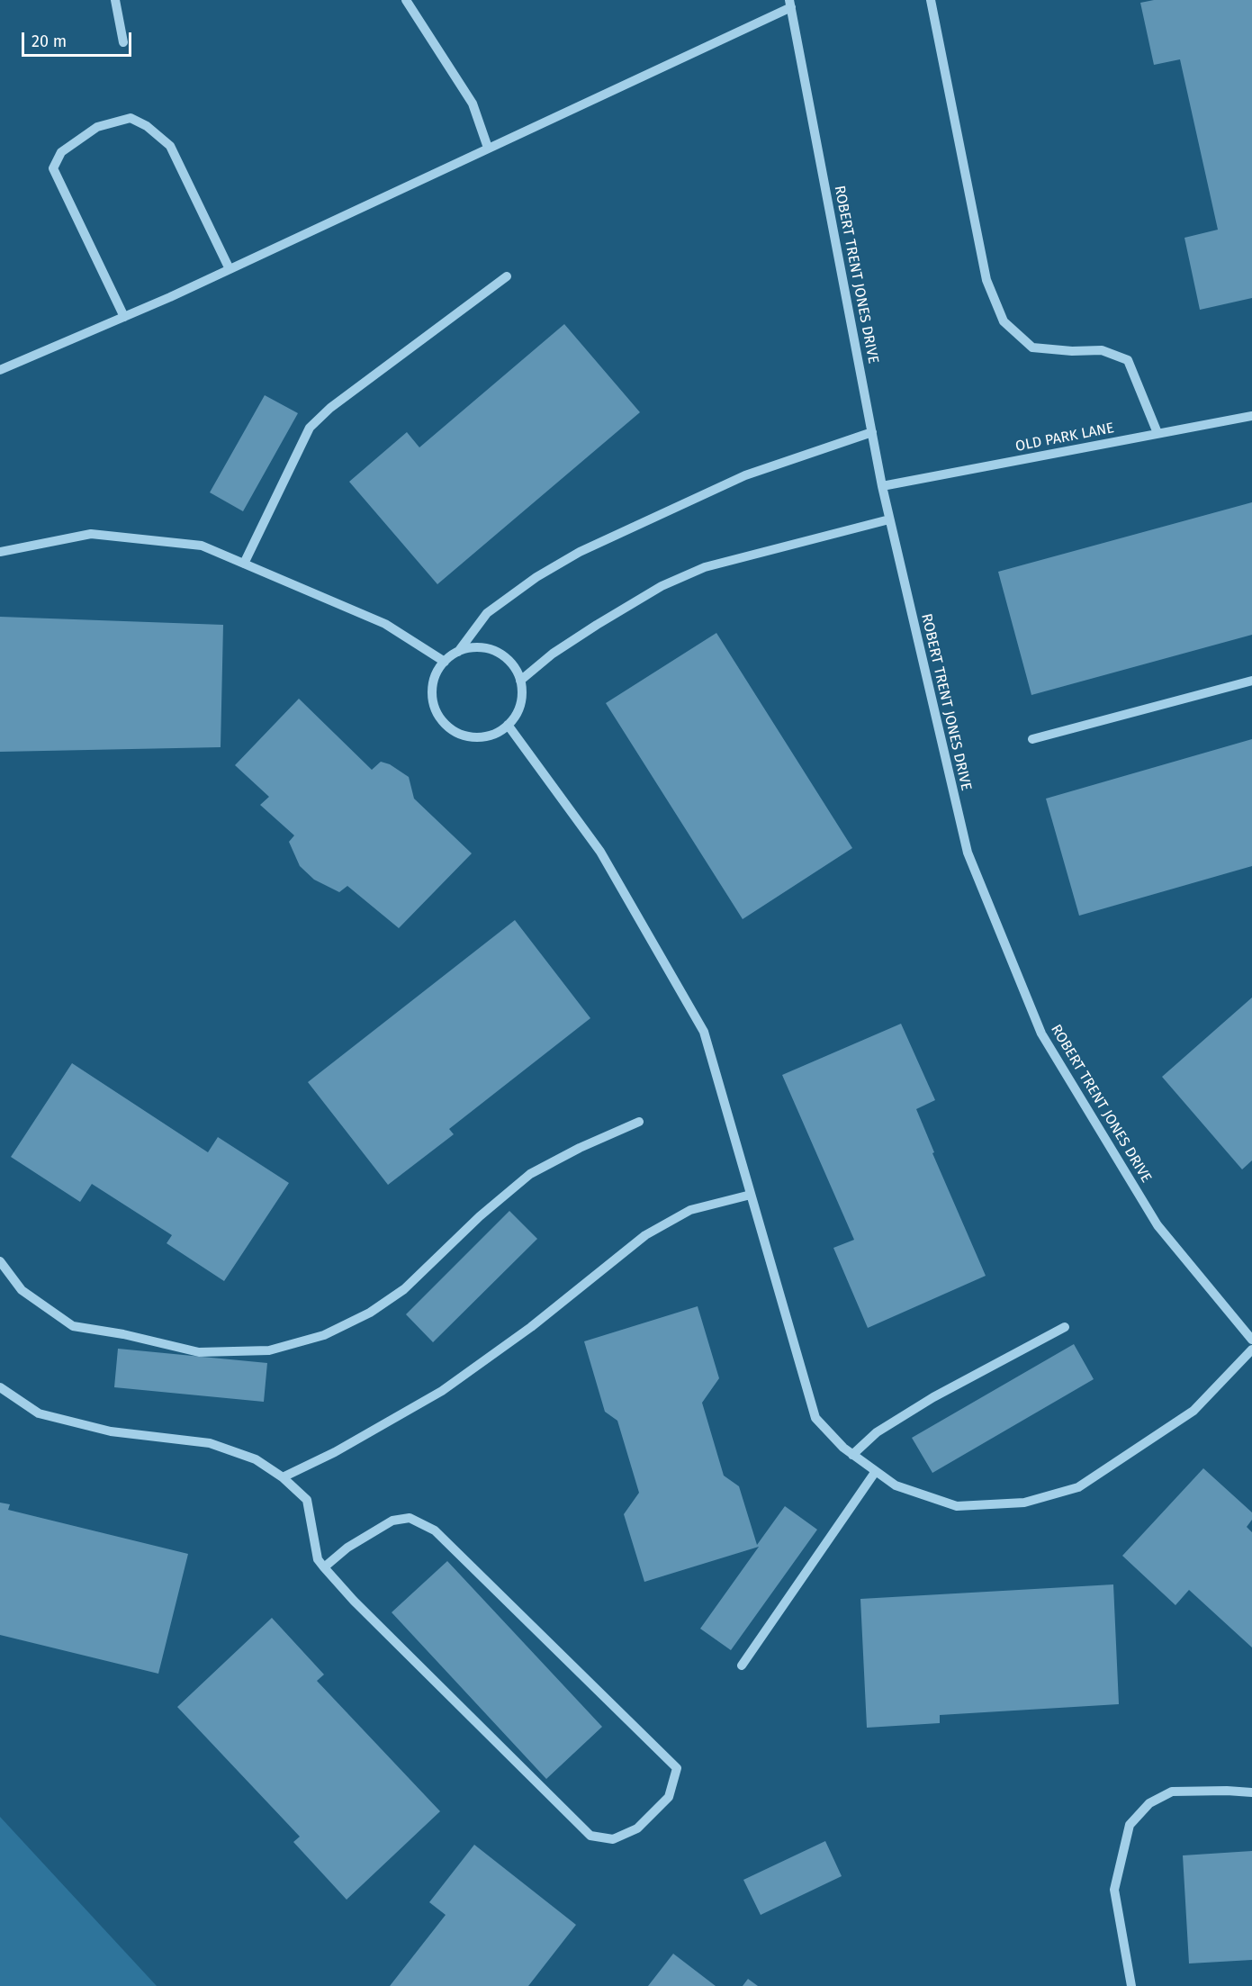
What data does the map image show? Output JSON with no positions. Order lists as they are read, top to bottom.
{
  "streets": {
    "street": ["ROBERT TRENT JONES DRIVE", "OLD PARK LANE"]
  },
  "crossings": [
    ["ROBERT TRENT JONES DRIVE", "OLD PARK LANE"]
  ],
  "scale_bar": "20 m"
}
